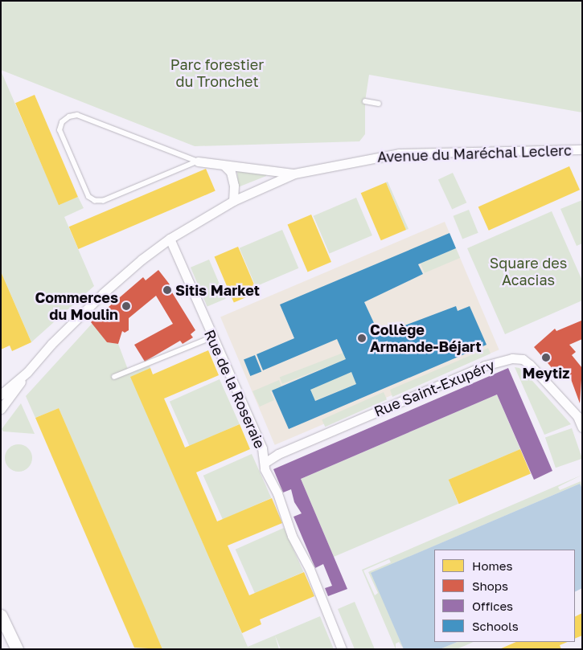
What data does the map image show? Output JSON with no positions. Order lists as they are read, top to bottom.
{
  "streets": {
    "street": ["Avenue du Maréchal Leclerc", "Rue Saint-Exupéry", "Rue de la Roseraie"]
  },
  "crossings": [
    ["Avenue du Maréchal Leclerc", "Rue de la Roseraie"],
    ["Rue Saint-Exupéry", "Rue de la Roseraie"]
  ],
  "parks": ["Parc forestier du Tronchet", "Square des Acacias"],
  "places": [
    "Sitis Market",
    "Commerces du Moulin",
    "Collège Armande-Béjart",
    "Meytiz"
  ],
  "legend": [
    "Homes",
    "Shops",
    "Offices",
    "Schools"
  ]
}
